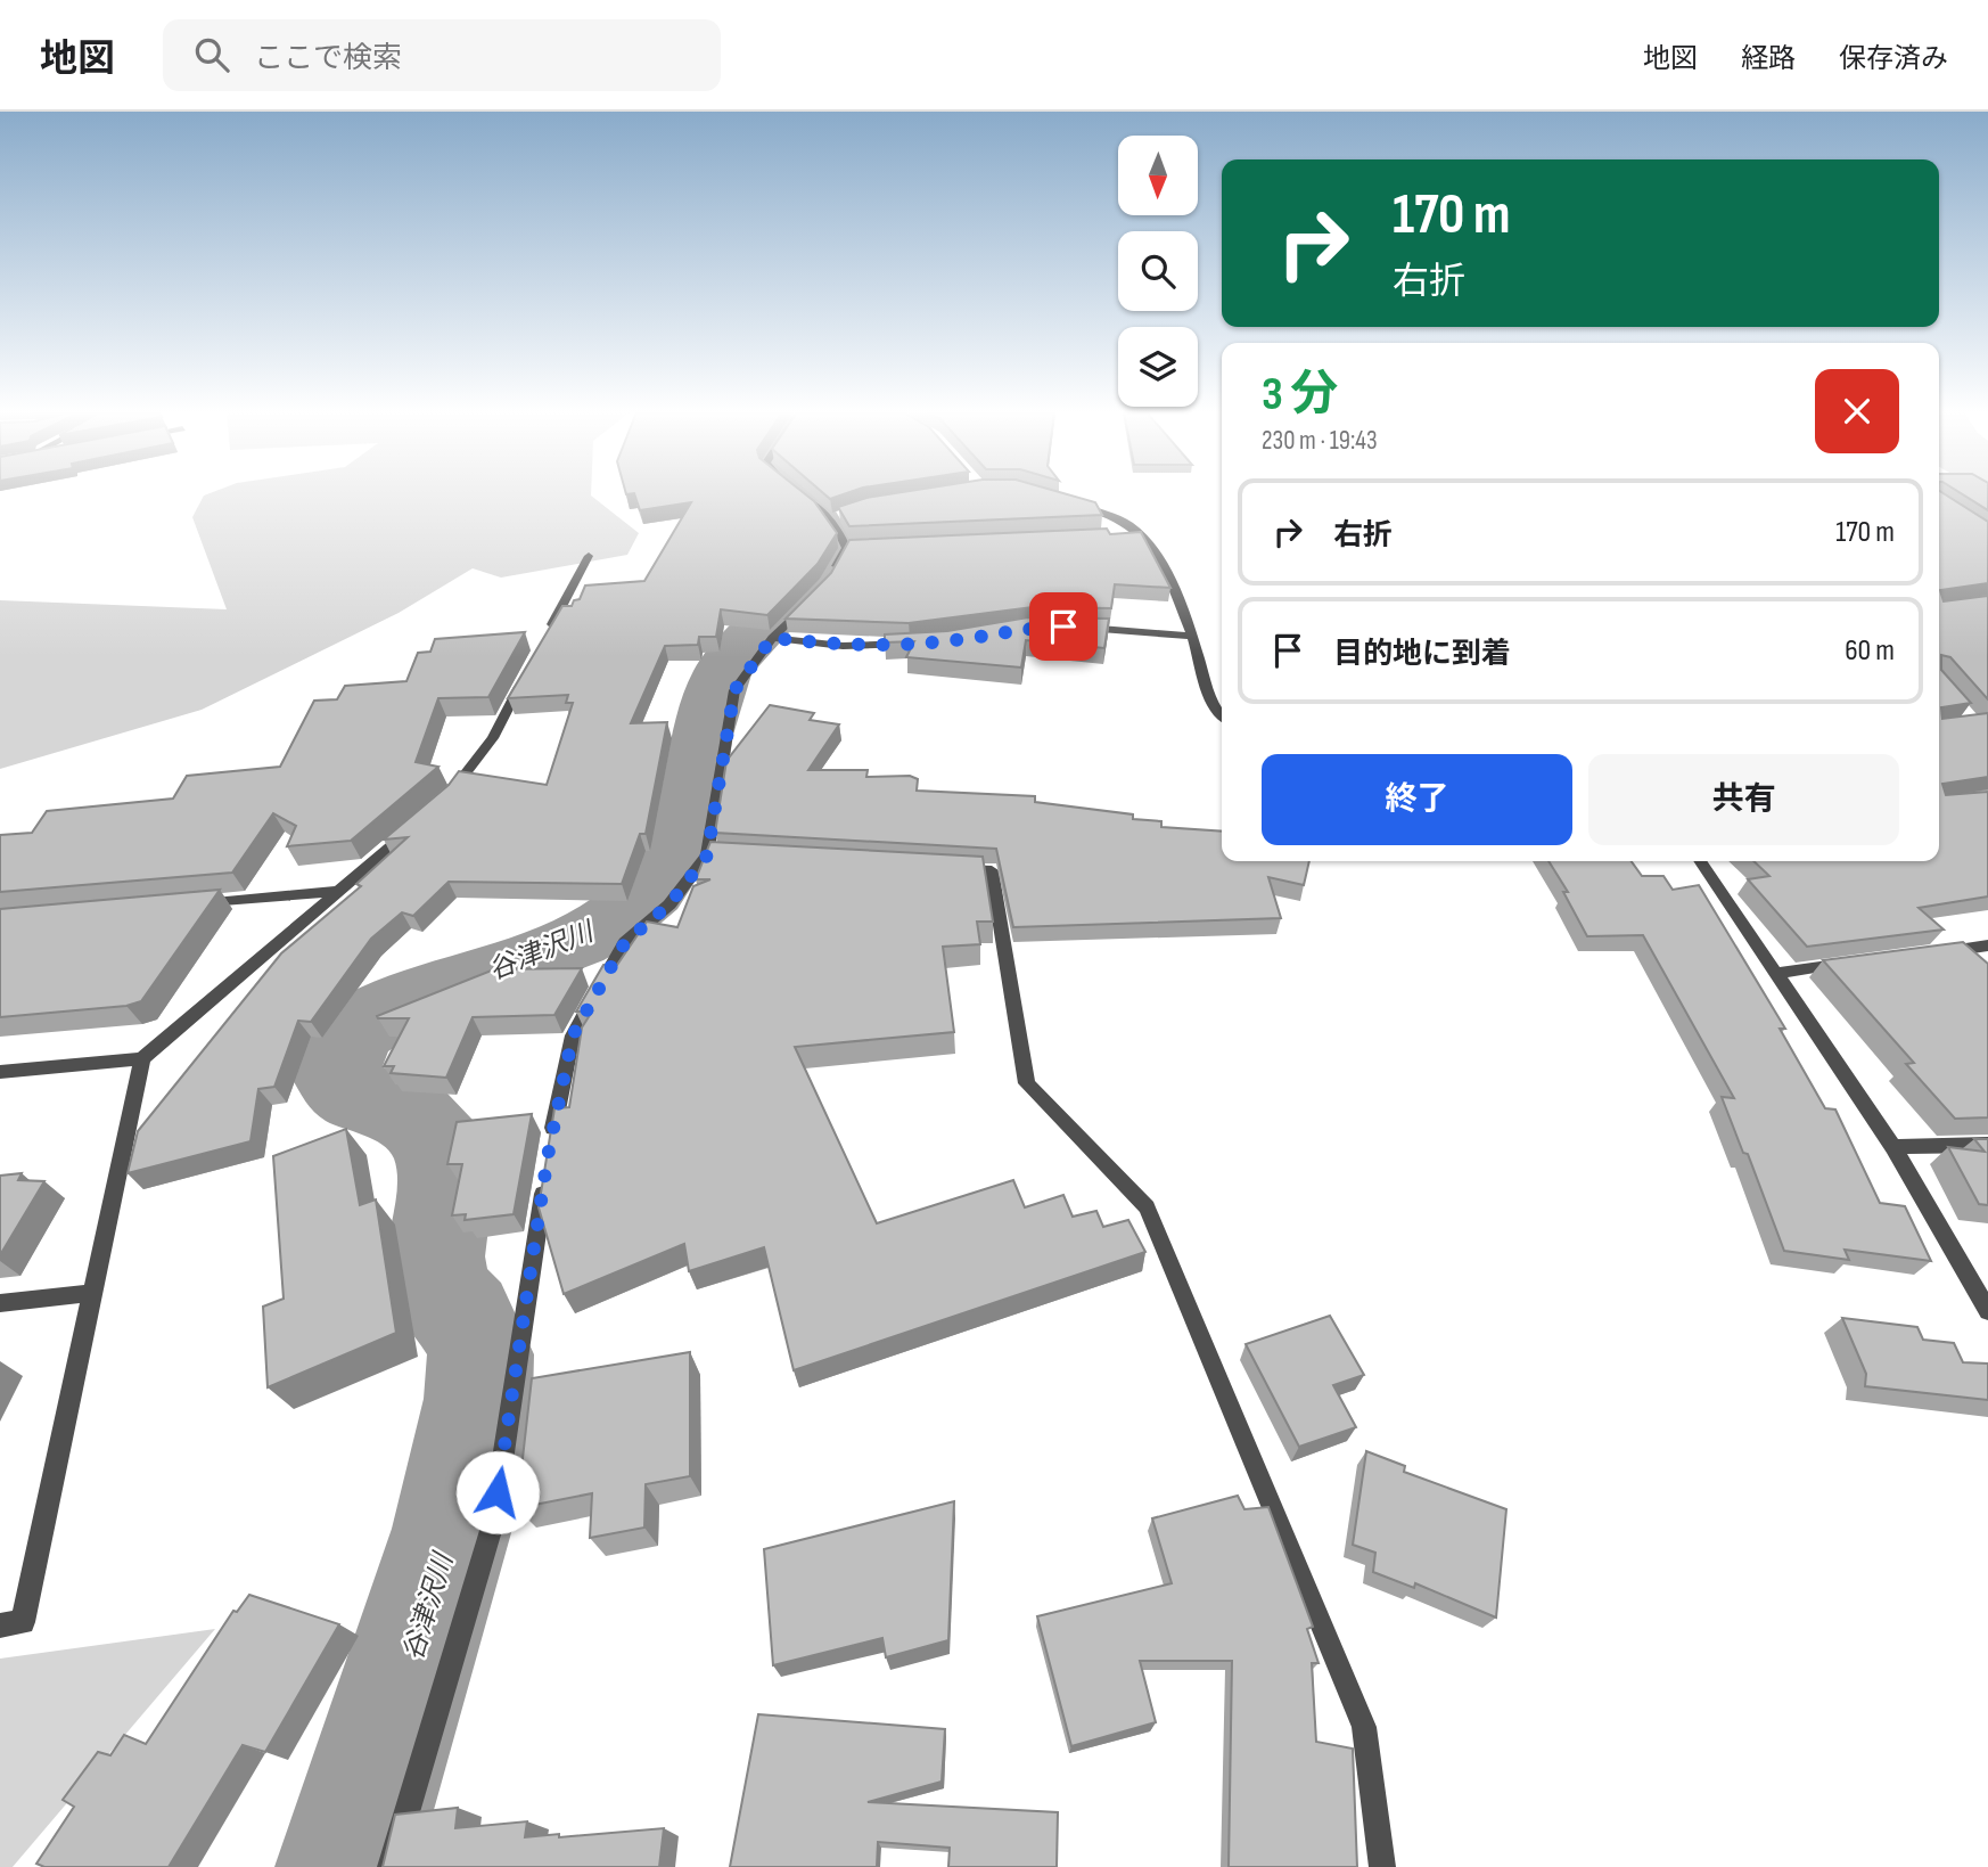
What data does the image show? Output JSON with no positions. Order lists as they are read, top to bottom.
{
  "water": ["谷津沢川"],
  "north": "bottom",
  "page": {
    "header": "地図",
    "search": "ここで検索",
    "nav": ["地図", "経路", "保存済み"],
    "turn": ["170 m", "右折"],
    "heading": ["3 分", "230 m · 19:43"],
    "list": [
      {
        "name": "右折",
        "value": "170 m"
      },
      {
        "name": "目的地に到着",
        "value": "60 m"
      }
    ],
    "buttons": ["終了", "共有"]
  }
}
